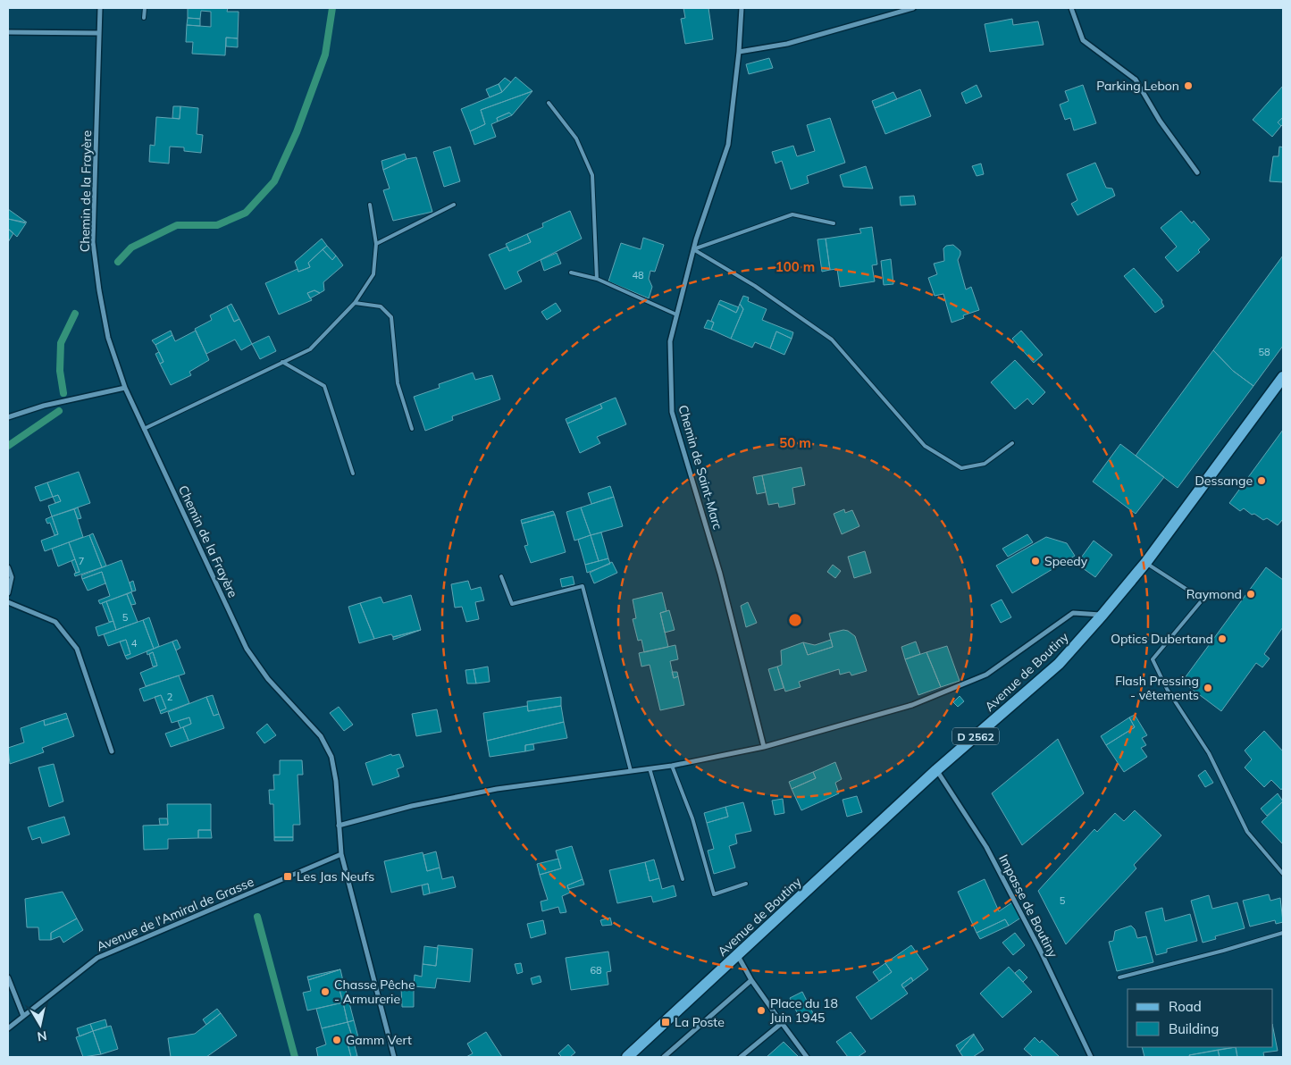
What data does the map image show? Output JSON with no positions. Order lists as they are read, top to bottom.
{
  "streets": {
    "main road": ["Avenue de Boutiny", "D 2562"],
    "street": [
      "Chemin de la Frayère",
      "Chemin de Saint-Marc",
      "Impasse de Boutiny",
      "Avenue de l'Amiral de Grasse"
    ]
  },
  "crossings": [
    ["Chemin de la Frayère", "Avenue de l'Amiral de Grasse"],
    ["Avenue de Boutiny", "Impasse de Boutiny"]
  ],
  "places": {
    "other": [
      "Parking Lebon",
      "Dessange",
      "Speedy",
      "Raymond",
      "Optics Dubertand",
      "Flash Pressing - vêtements",
      "Chasse Pêche - Armurerie",
      "Place du 18 Juin 1945",
      "Gamm Vert"
    ],
    "transit": ["Les Jas Neufs", "La Poste"]
  },
  "house_numbers": [
    "48",
    "58",
    "7",
    "5",
    "4",
    "2",
    "5",
    "68"
  ],
  "legend": ["Road", "Building"],
  "north": "bottom",
  "rings": ["100 m", "50 m"]
}
